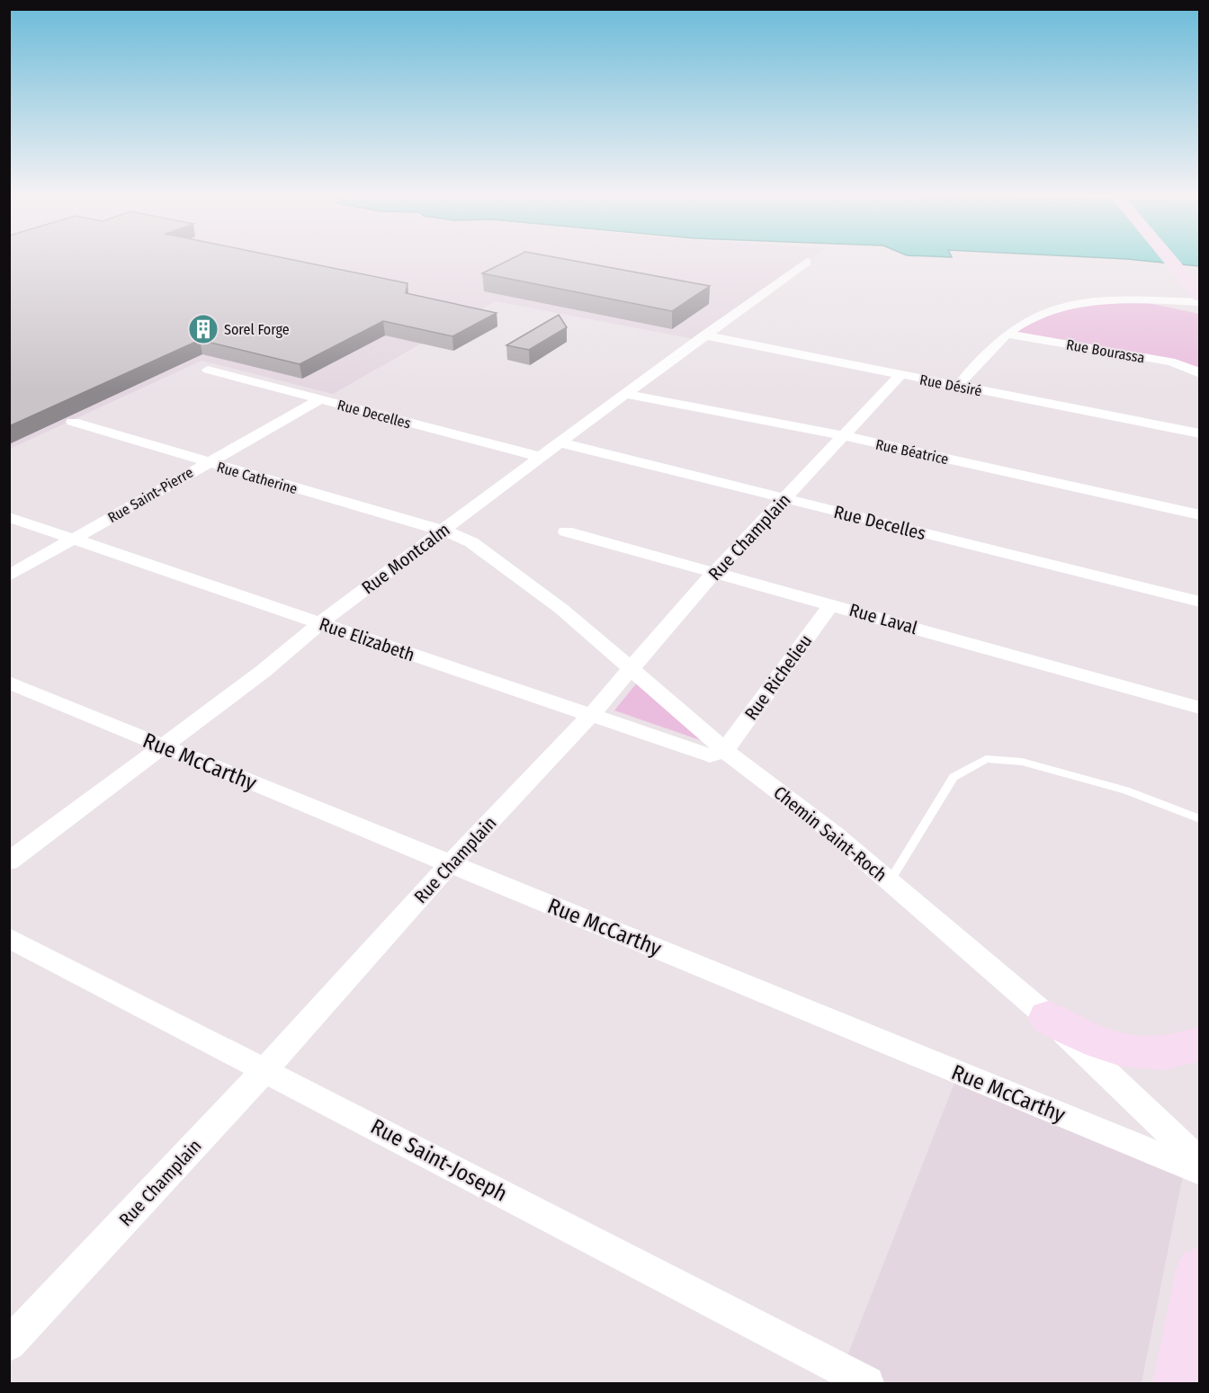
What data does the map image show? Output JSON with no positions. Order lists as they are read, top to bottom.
{
  "streets": {
    "street": [
      "Rue Bourassa",
      "Rue Désiré",
      "Rue Decelles",
      "Rue Béatrice",
      "Rue Catherine",
      "Rue Saint-Pierre",
      "Rue Champlain",
      "Rue Montcalm",
      "Rue Laval",
      "Rue Elizabeth",
      "Rue Richelieu",
      "Rue McCarthy",
      "Chemin Saint-Roch",
      "Rue Saint-Joseph"
    ]
  },
  "crossings": [
    ["Rue Désiré", "Rue Champlain"],
    ["Rue Désiré", "Rue Montcalm"],
    ["Rue Decelles", "Rue Saint-Pierre"],
    ["Rue Decelles", "Rue Champlain"],
    ["Rue Decelles", "Rue Montcalm"],
    ["Rue Béatrice", "Rue Champlain"],
    ["Rue Béatrice", "Rue Montcalm"],
    ["Rue Catherine", "Rue Saint-Pierre"],
    ["Rue Catherine", "Rue Montcalm"],
    ["Rue Catherine", "Chemin Saint-Roch"],
    ["Rue Saint-Pierre", "Rue Elizabeth"],
    ["Rue Champlain", "Rue Laval"],
    ["Rue Champlain", "Rue Elizabeth"],
    ["Rue Champlain", "Rue McCarthy"],
    ["Rue Champlain", "Chemin Saint-Roch"],
    ["Rue Champlain", "Rue Saint-Joseph"],
    ["Rue Montcalm", "Rue Elizabeth"],
    ["Rue Montcalm", "Rue McCarthy"],
    ["Rue Montcalm", "Chemin Saint-Roch"],
    ["Rue Laval", "Rue Richelieu"],
    ["Rue Elizabeth", "Rue Richelieu"],
    ["Rue Elizabeth", "Chemin Saint-Roch"],
    ["Rue Richelieu", "Chemin Saint-Roch"]
  ],
  "places": {
    "building": ["Sorel Forge"]
  }
}
